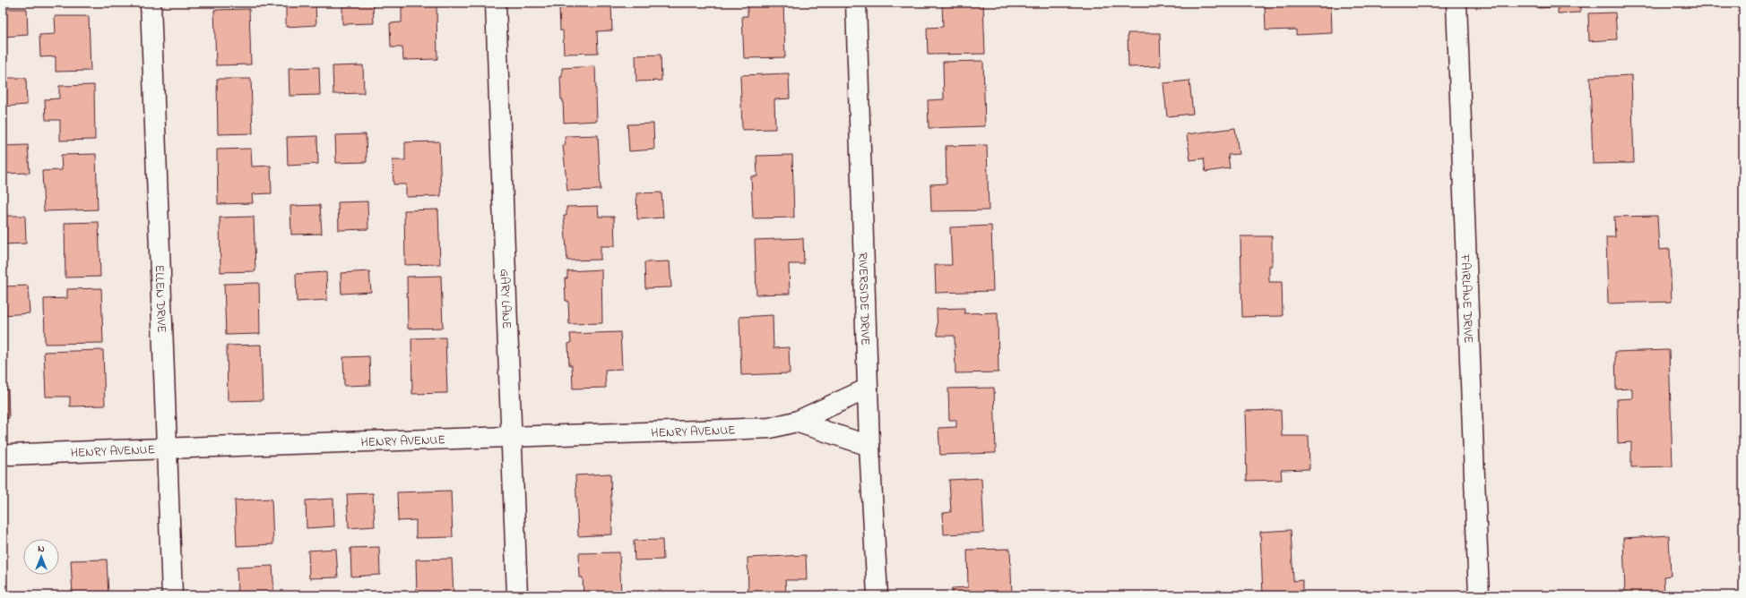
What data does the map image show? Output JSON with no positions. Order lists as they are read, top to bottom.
{
  "streets": {
    "street": [
      "ELLEN DRIVE",
      "GARY LANE",
      "RIVERSIDE DRIVE",
      "FAIRLANE DRIVE",
      "HENRY AVENUE"
    ]
  },
  "crossings": [
    ["ELLEN DRIVE", "HENRY AVENUE"],
    ["GARY LANE", "HENRY AVENUE"],
    ["RIVERSIDE DRIVE", "HENRY AVENUE"]
  ],
  "north": "top"
}
